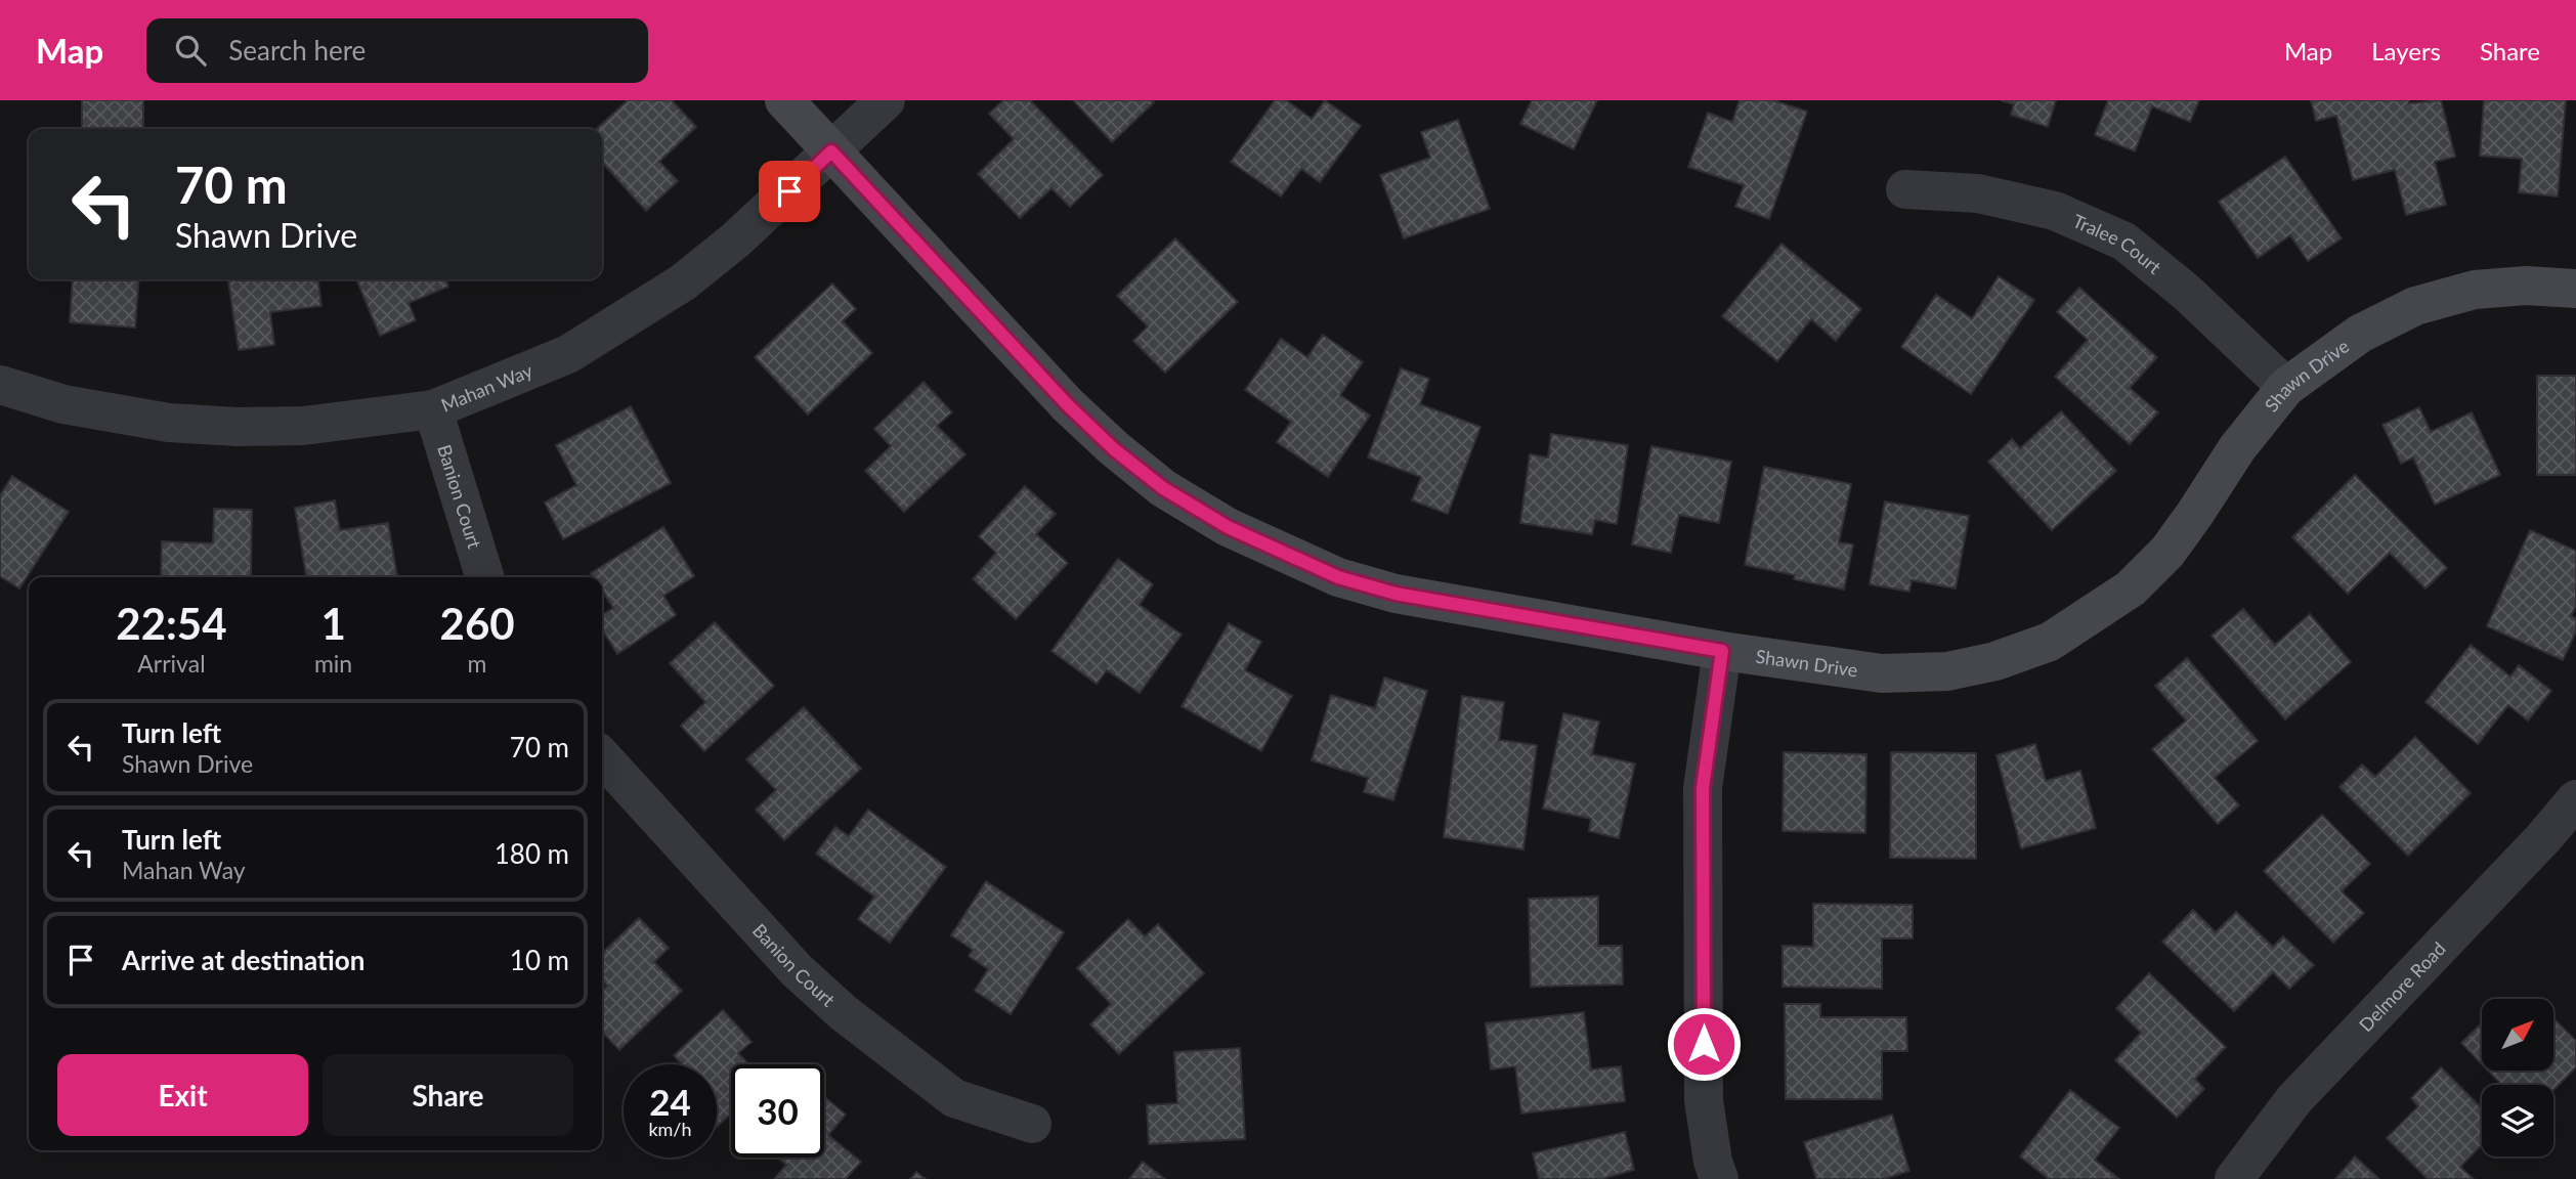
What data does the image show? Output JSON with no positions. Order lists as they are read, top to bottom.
{
  "streets": {
    "street": [
      "Tralee Court",
      "Shawn Drive",
      "Mahan Way",
      "Banion Court",
      "Delmore Road"
    ]
  },
  "crossings": [
    ["Tralee Court", "Shawn Drive"],
    ["Shawn Drive", "Mahan Way"],
    ["Mahan Way", "Banion Court"]
  ],
  "north": "top right",
  "page": {
    "header": "Map",
    "search": "Search here",
    "nav": ["Map", "Layers", "Share"],
    "turn": ["70 m", "Shawn Drive"],
    "eta": [
      "22:54",
      "Arrival",
      "1",
      "min",
      "260",
      "m"
    ],
    "list": [
      {
        "name": "Turn left",
        "note": "Shawn Drive",
        "value": "70 m"
      },
      {
        "name": "Turn left",
        "note": "Mahan Way",
        "value": "180 m"
      },
      {
        "name": "Arrive at destination",
        "value": "10 m"
      }
    ],
    "buttons": ["Exit", "Share"],
    "speed": "24 km/h",
    "limit": "30"
  }
}
